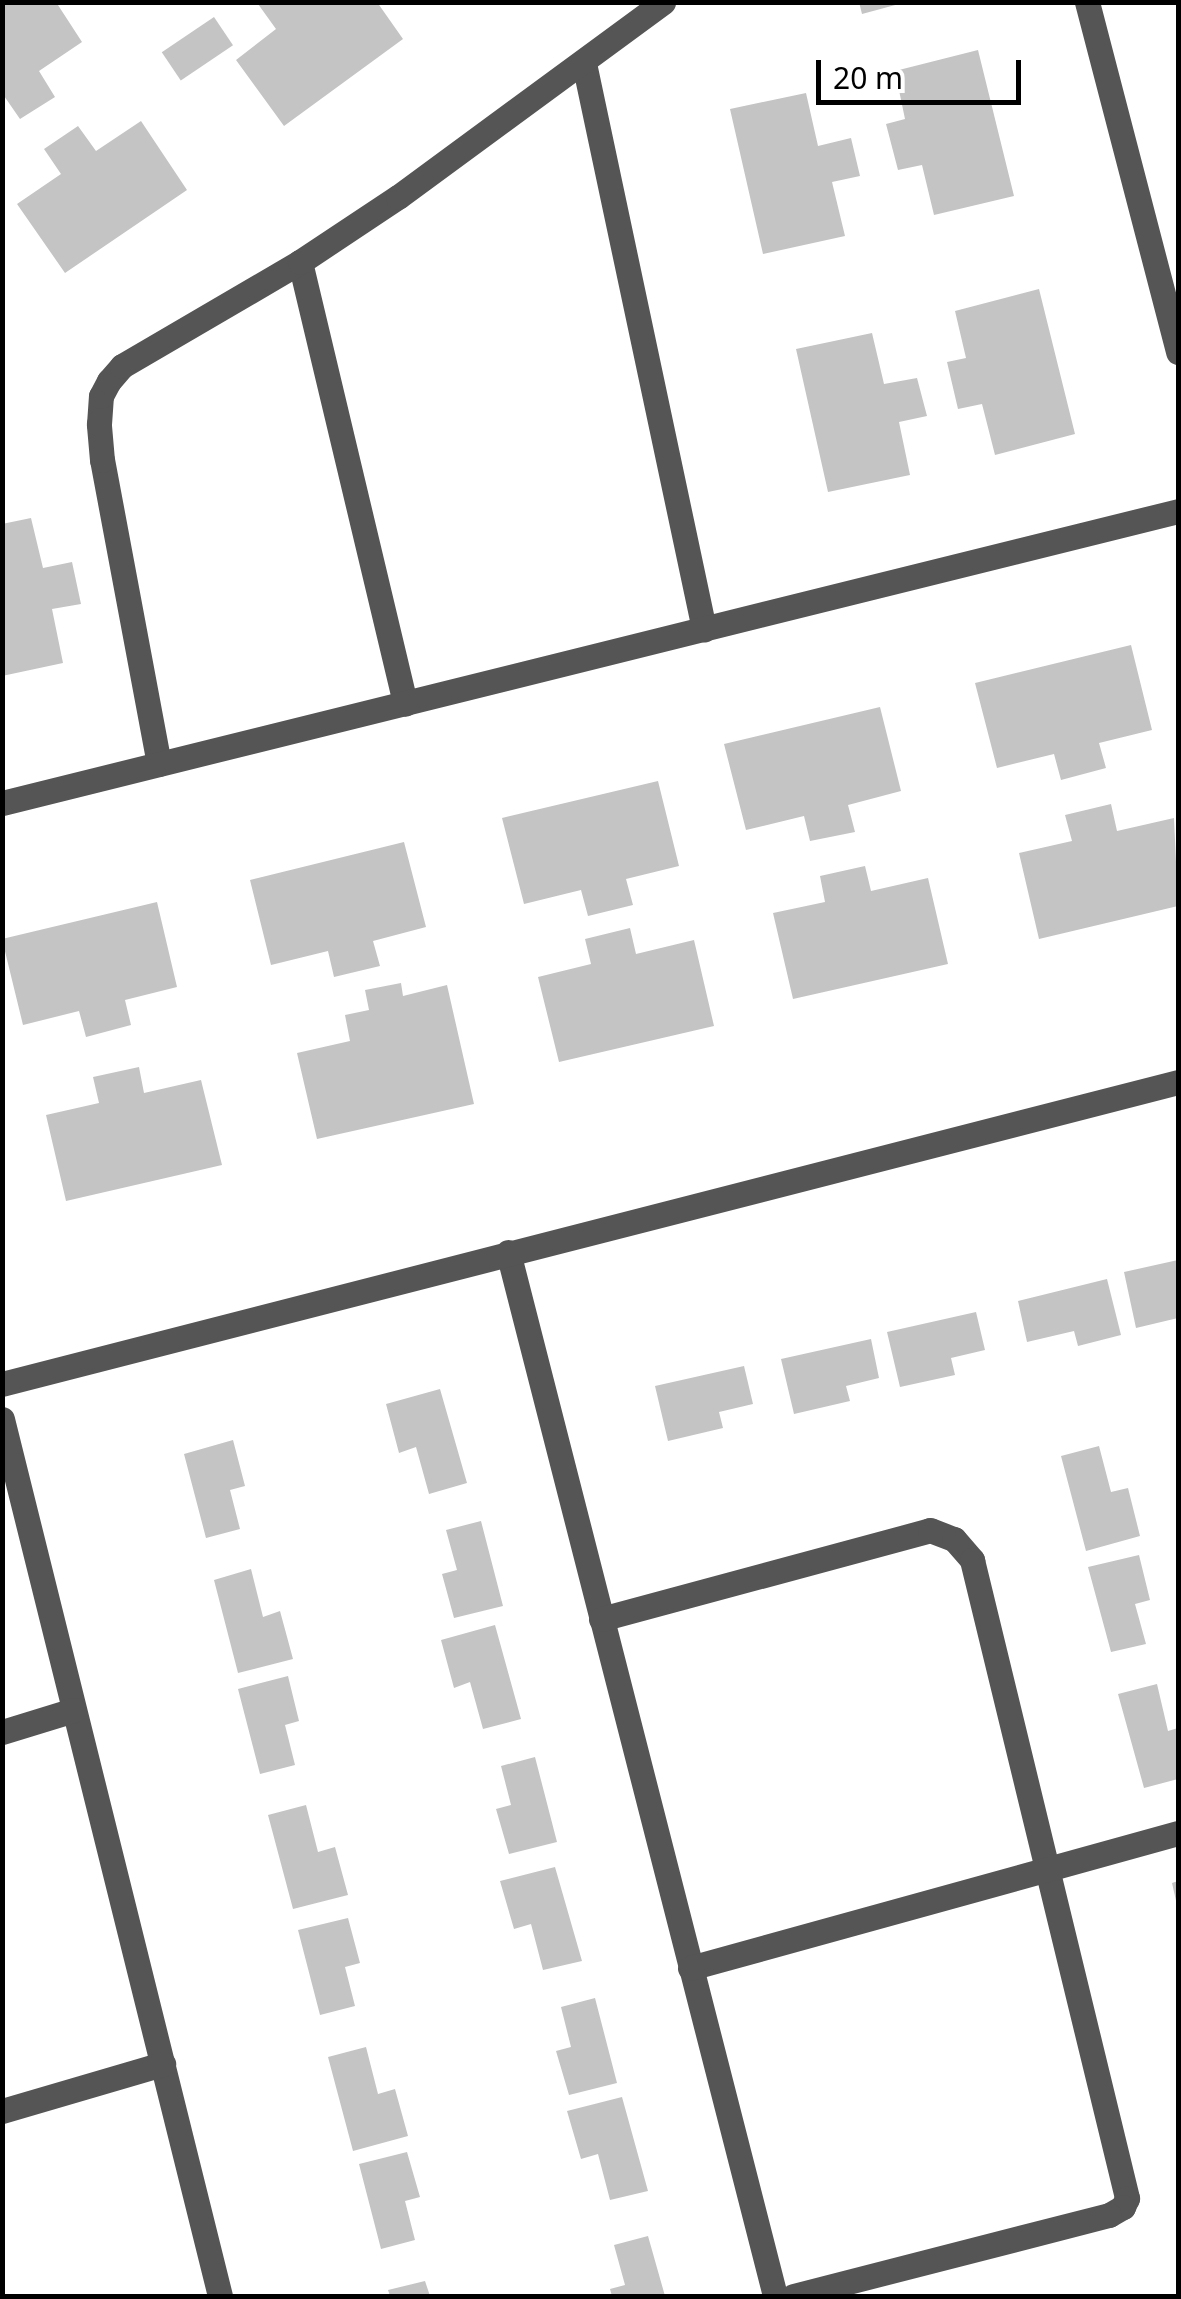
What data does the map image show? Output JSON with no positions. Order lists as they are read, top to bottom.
{
  "scale_bar": "20 m"
}
